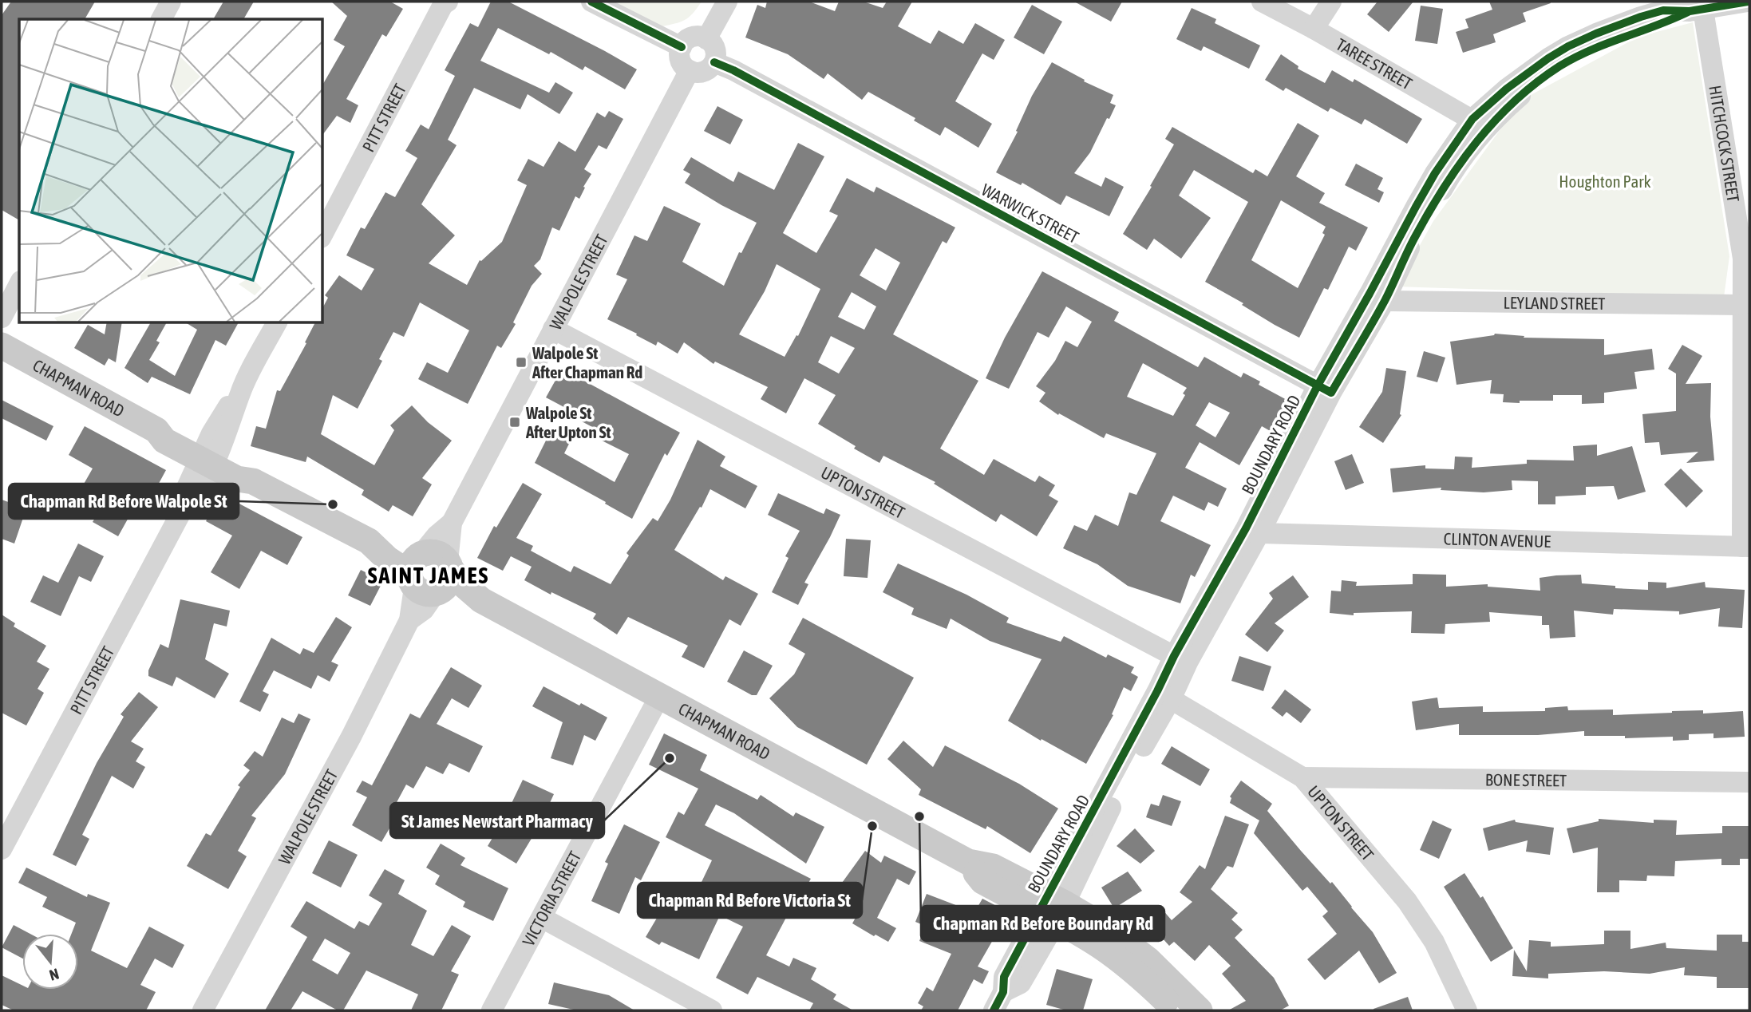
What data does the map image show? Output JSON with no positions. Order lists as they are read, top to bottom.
{
  "streets": {
    "main road": ["CHAPMAN ROAD"],
    "street": [
      "TAREE STREET",
      "PITT STREET",
      "HITCHCOCK STREET",
      "WARWICK STREET",
      "WALPOLE STREET",
      "LEYLAND STREET",
      "BOUNDARY ROAD",
      "UPTON STREET",
      "CLINTON AVENUE",
      "BONE STREET",
      "VICTORIA STREET"
    ]
  },
  "crossings": [
    ["TAREE STREET", "BOUNDARY ROAD"],
    ["PITT STREET", "CHAPMAN ROAD"],
    ["HITCHCOCK STREET", "LEYLAND STREET"],
    ["HITCHCOCK STREET", "BOUNDARY ROAD"],
    ["HITCHCOCK STREET", "CLINTON AVENUE"],
    ["WARWICK STREET", "WALPOLE STREET"],
    ["WARWICK STREET", "BOUNDARY ROAD"],
    ["WALPOLE STREET", "CHAPMAN ROAD"],
    ["WALPOLE STREET", "UPTON STREET"],
    ["LEYLAND STREET", "BOUNDARY ROAD"],
    ["CHAPMAN ROAD", "BOUNDARY ROAD"],
    ["CHAPMAN ROAD", "VICTORIA STREET"],
    ["BOUNDARY ROAD", "UPTON STREET"],
    ["BOUNDARY ROAD", "CLINTON AVENUE"],
    ["UPTON STREET", "BONE STREET"]
  ],
  "districts": ["SAINT JAMES"],
  "parks": ["Houghton Park"],
  "places": {
    "transit": ["Walpole St After Chapman Rd", "Walpole St After Upton St"],
    "other": [
      "Chapman Rd Before Walpole St",
      "St James Newstart Pharmacy",
      "Chapman Rd Before Boundary Rd",
      "Chapman Rd Before Victoria St"
    ]
  },
  "north": "bottom"
}
